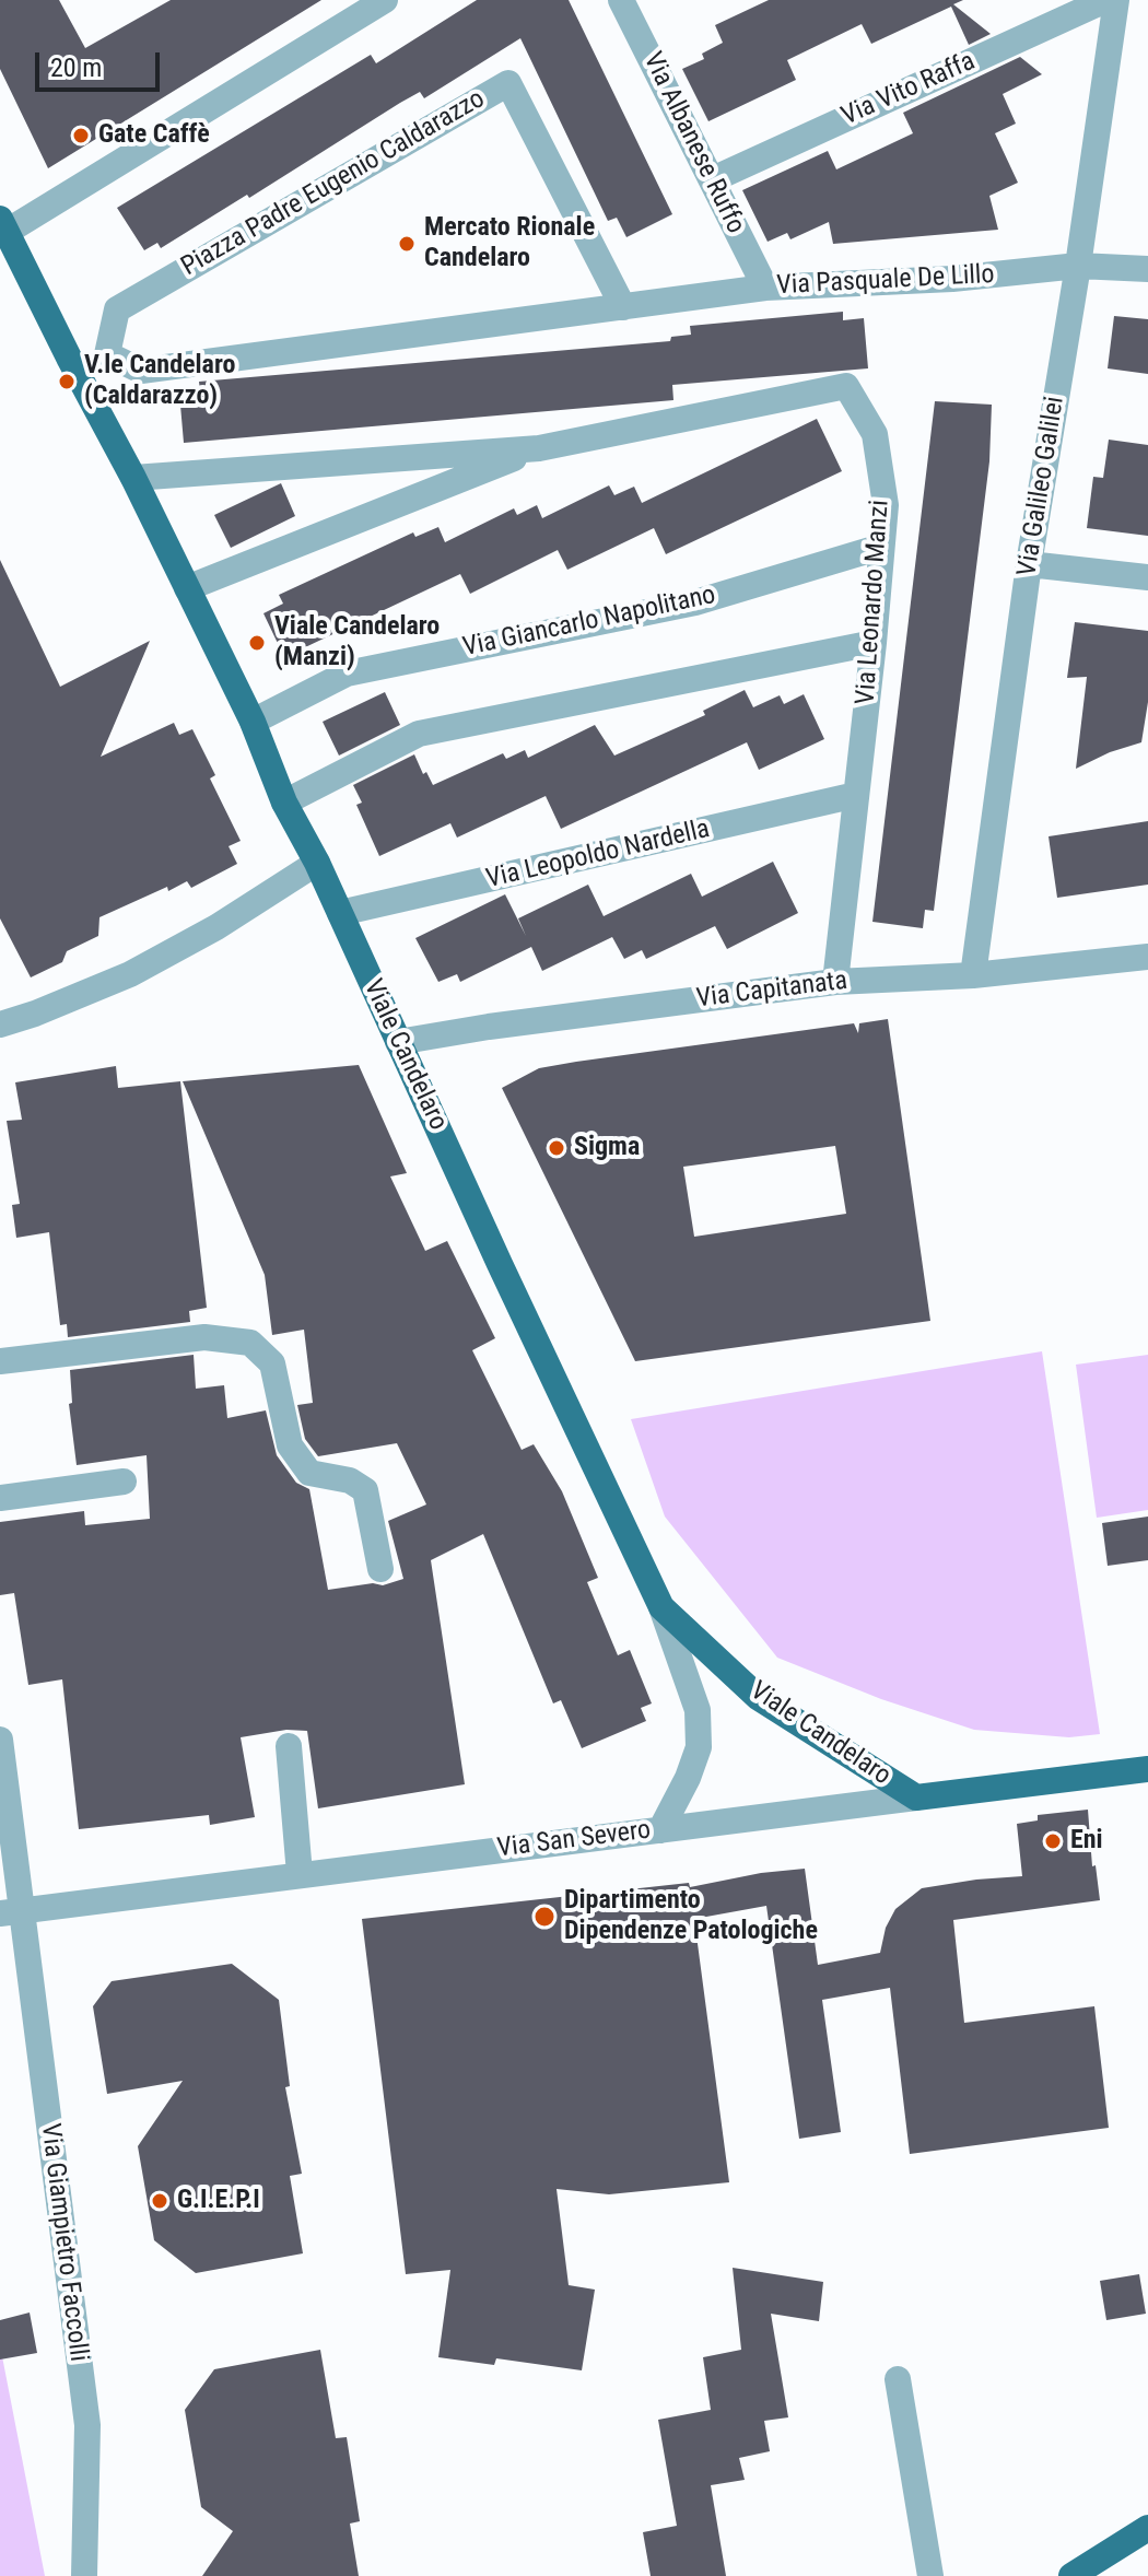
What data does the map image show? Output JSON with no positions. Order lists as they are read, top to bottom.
{
  "streets": {
    "main road": ["Viale Candelaro", "Via San Severo"],
    "street": [
      "Via Vito Raffa",
      "Via Albanese Ruffo",
      "Piazza Padre Eugenio Caldarazzo",
      "Via Pasquale De Lillo",
      "Via Galileo Galilei",
      "Via Leonardo Manzi",
      "Via Giancarlo Napolitano",
      "Via Leopoldo Nardella",
      "Via Capitanata",
      "Via Giampietro Faccolli"
    ]
  },
  "crossings": [
    ["Via Vito Raffa", "Via Albanese Ruffo"],
    ["Via Albanese Ruffo", "Via Pasquale De Lillo"],
    ["Piazza Padre Eugenio Caldarazzo", "Via Pasquale De Lillo"],
    ["Via Pasquale De Lillo", "Via Galileo Galilei"],
    ["Via Galileo Galilei", "Via Capitanata"],
    ["Via Leonardo Manzi", "Via Giancarlo Napolitano"],
    ["Via Leonardo Manzi", "Via Leopoldo Nardella"],
    ["Via Leonardo Manzi", "Via Capitanata"],
    ["Via Leonardo Manzi", "Viale Candelaro"],
    ["Via Giancarlo Napolitano", "Viale Candelaro"],
    ["Via Leopoldo Nardella", "Viale Candelaro"],
    ["Via Capitanata", "Viale Candelaro"],
    ["Viale Candelaro", "Via San Severo"],
    ["Via San Severo", "Via Giampietro Faccolli"]
  ],
  "places": [
    "Gate Caffè",
    "Mercato Rionale Candelaro",
    "V.le Candelaro (Caldarazzo)",
    "Viale Candelaro (Manzi)",
    "Sigma",
    "Eni",
    "Dipartimento Dipendenze Patologiche",
    "G.I.E.P.I"
  ],
  "scale_bar": "20 m"
}
